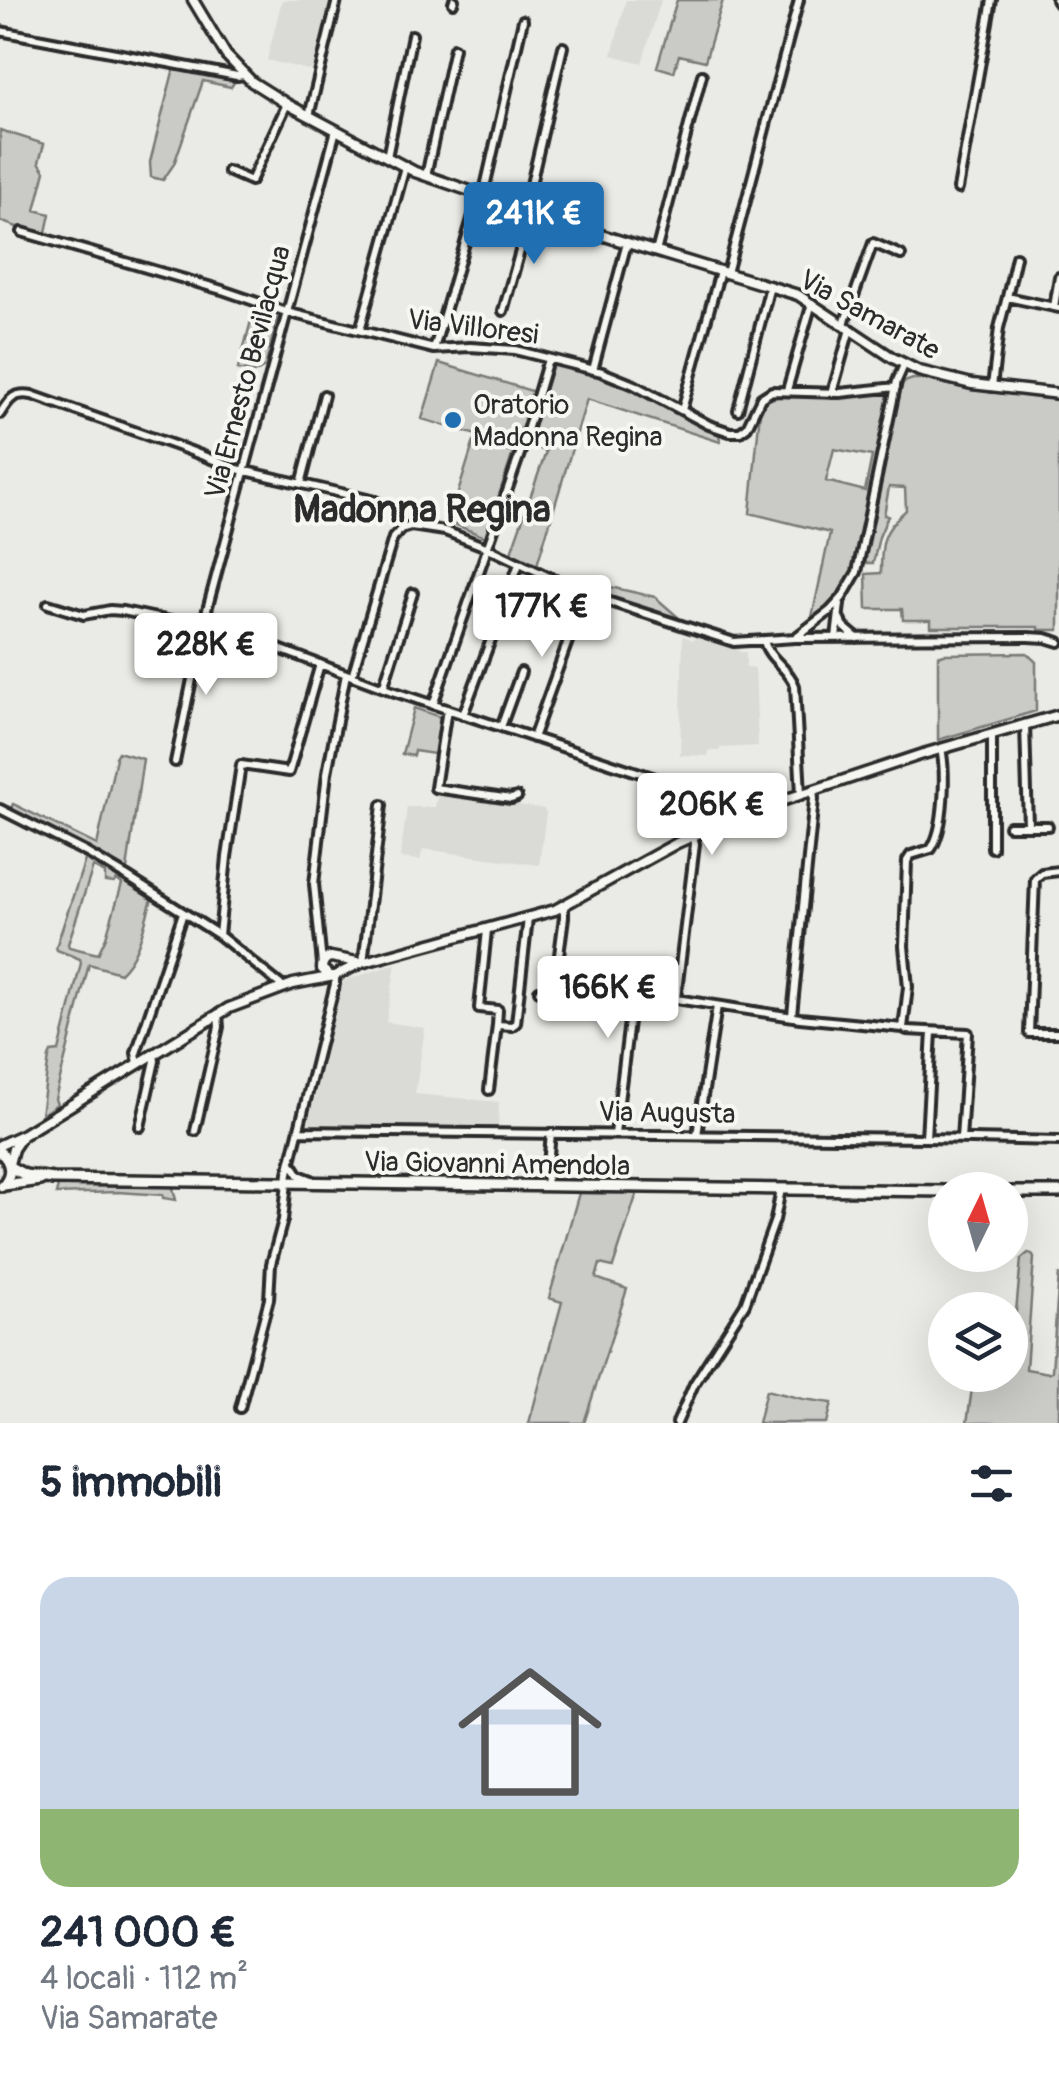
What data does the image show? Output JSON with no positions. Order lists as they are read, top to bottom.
{
  "streets": {
    "main road": ["Via Giovanni Amendola"],
    "street": [
      "Via Samarate",
      "Via Villoresi",
      "Via Ernesto Bevilacqua",
      "Via Augusta"
    ]
  },
  "crossings": [
    ["Via Samarate", "Via Ernesto Bevilacqua"],
    ["Via Villoresi", "Via Ernesto Bevilacqua"]
  ],
  "districts": ["Madonna Regina"],
  "places": ["Oratorio Madonna Regina"],
  "north": "top",
  "page": {
    "price": [
      "241K €",
      "177K €",
      "228K €",
      "206K €",
      "166K €"
    ],
    "heading": "5 immobili",
    "list": [
      {
        "name": "241 000 €",
        "note": "4 locali · 112 m² · Via Samarate"
      }
    ]
  }
}
